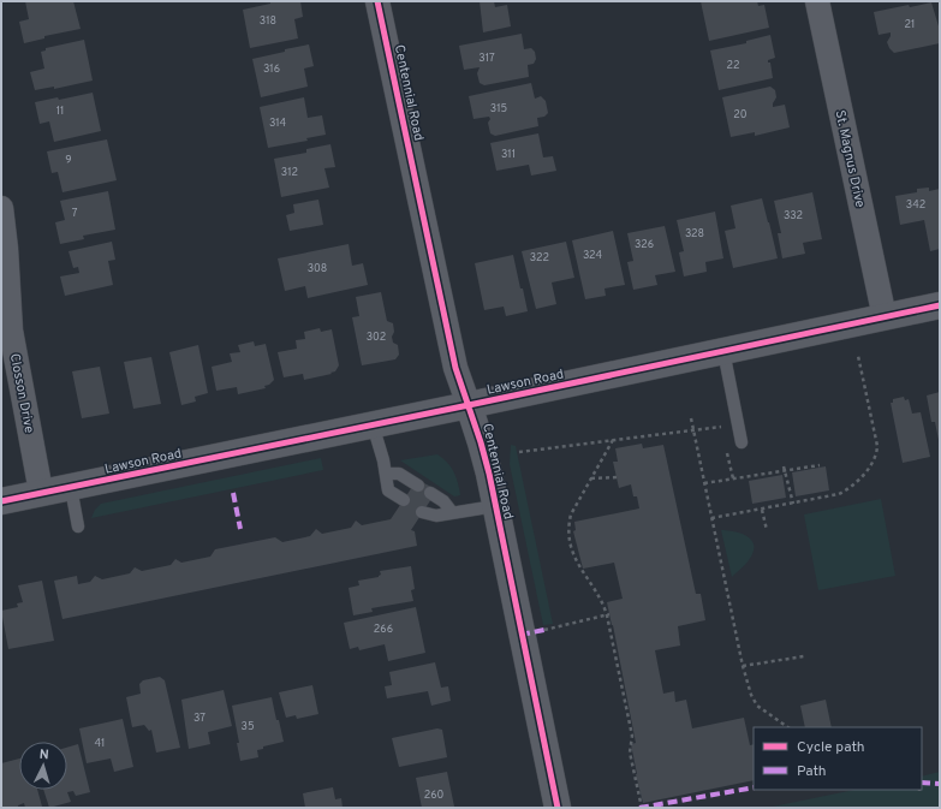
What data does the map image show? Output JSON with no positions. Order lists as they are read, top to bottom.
{
  "streets": {
    "street": [
      "Centennial Road",
      "St. Magnus Drive",
      "Lawson Road",
      "Closson Drive"
    ]
  },
  "crossings": [
    ["Centennial Road", "Lawson Road"],
    ["St. Magnus Drive", "Lawson Road"],
    ["Lawson Road", "Closson Drive"]
  ],
  "house_numbers": [
    "318",
    "21",
    "317",
    "22",
    "316",
    "315",
    "11",
    "20",
    "314",
    "311",
    "9",
    "312",
    "342",
    "7",
    "332",
    "328",
    "326",
    "324",
    "322",
    "308",
    "302",
    "266",
    "37",
    "35",
    "41",
    "260"
  ],
  "legend": ["Cycle path", "Path"],
  "north": "top"
}
